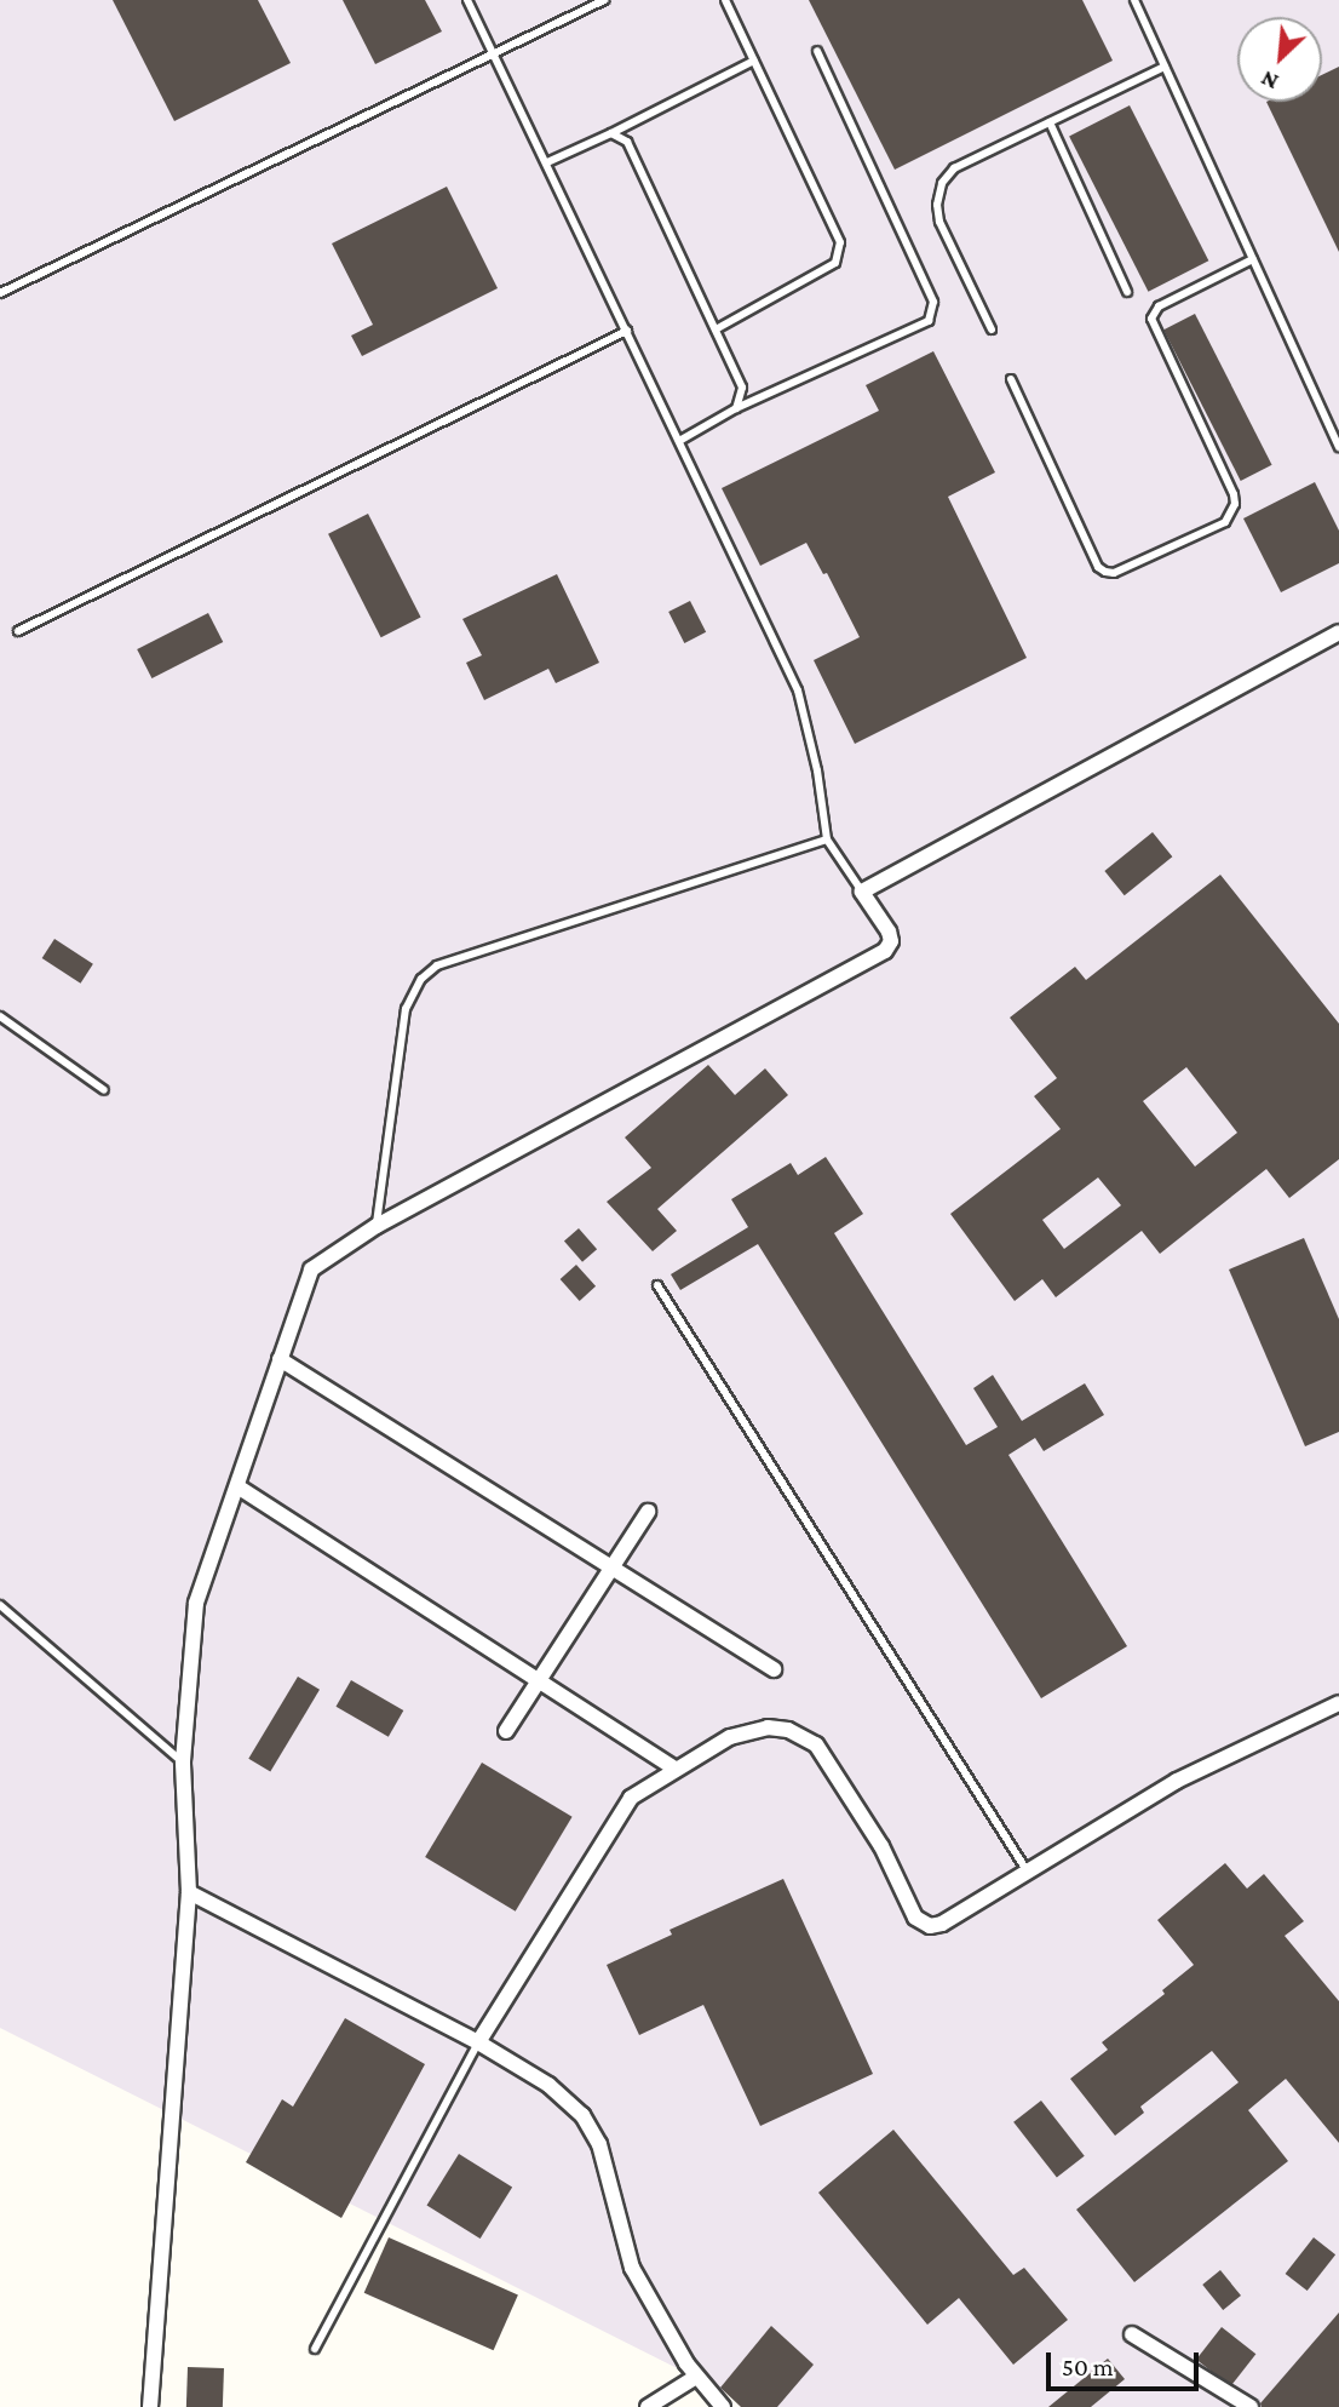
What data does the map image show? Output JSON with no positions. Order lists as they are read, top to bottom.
{
  "scale_bar": "50 m",
  "north": "bottom left"
}
